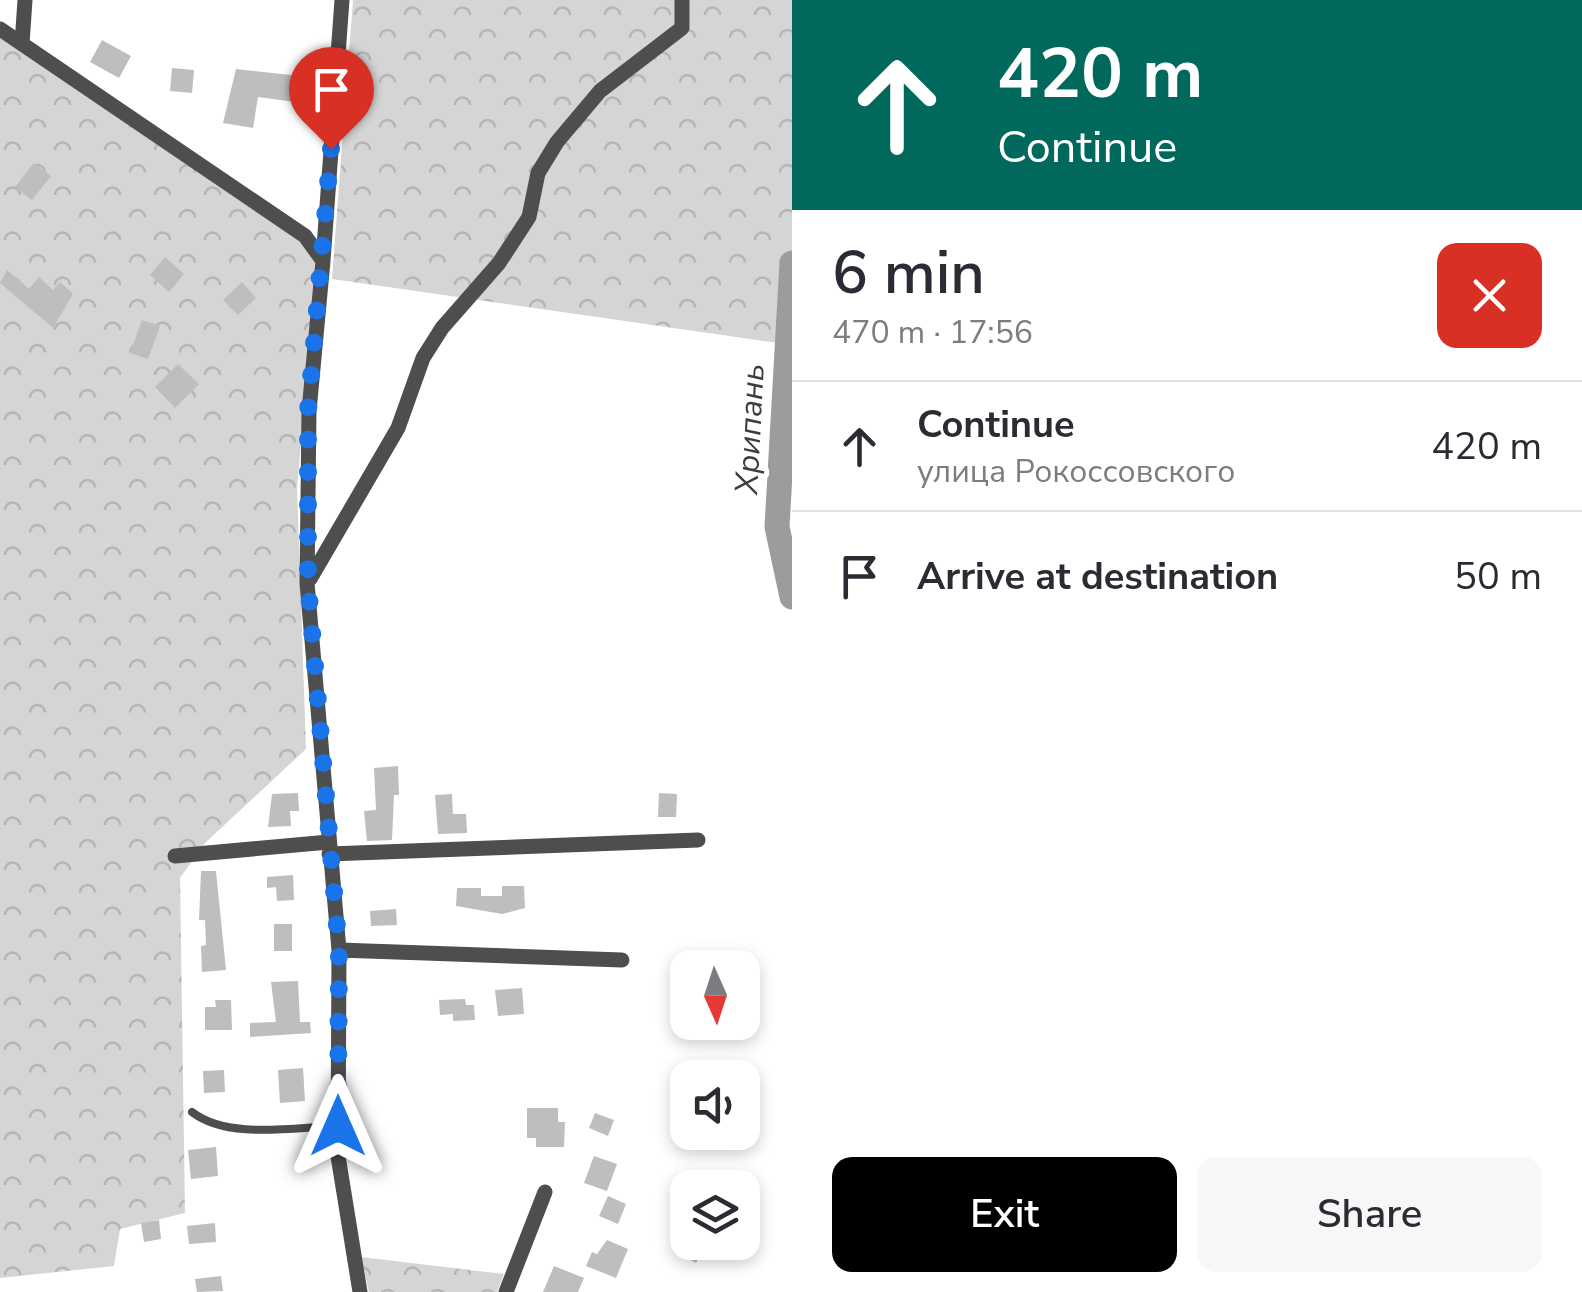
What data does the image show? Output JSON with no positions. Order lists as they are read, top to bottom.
{
  "water": ["Хрипань"],
  "north": "bottom",
  "page": {
    "turn": ["420 m", "Continue"],
    "heading": ["6 min", "470 m · 17:56"],
    "list": [
      {
        "name": "Continue",
        "note": "улица Рокоссовского",
        "value": "420 m"
      },
      {
        "name": "Arrive at destination",
        "value": "50 m"
      }
    ],
    "buttons": ["Exit", "Share"]
  }
}
